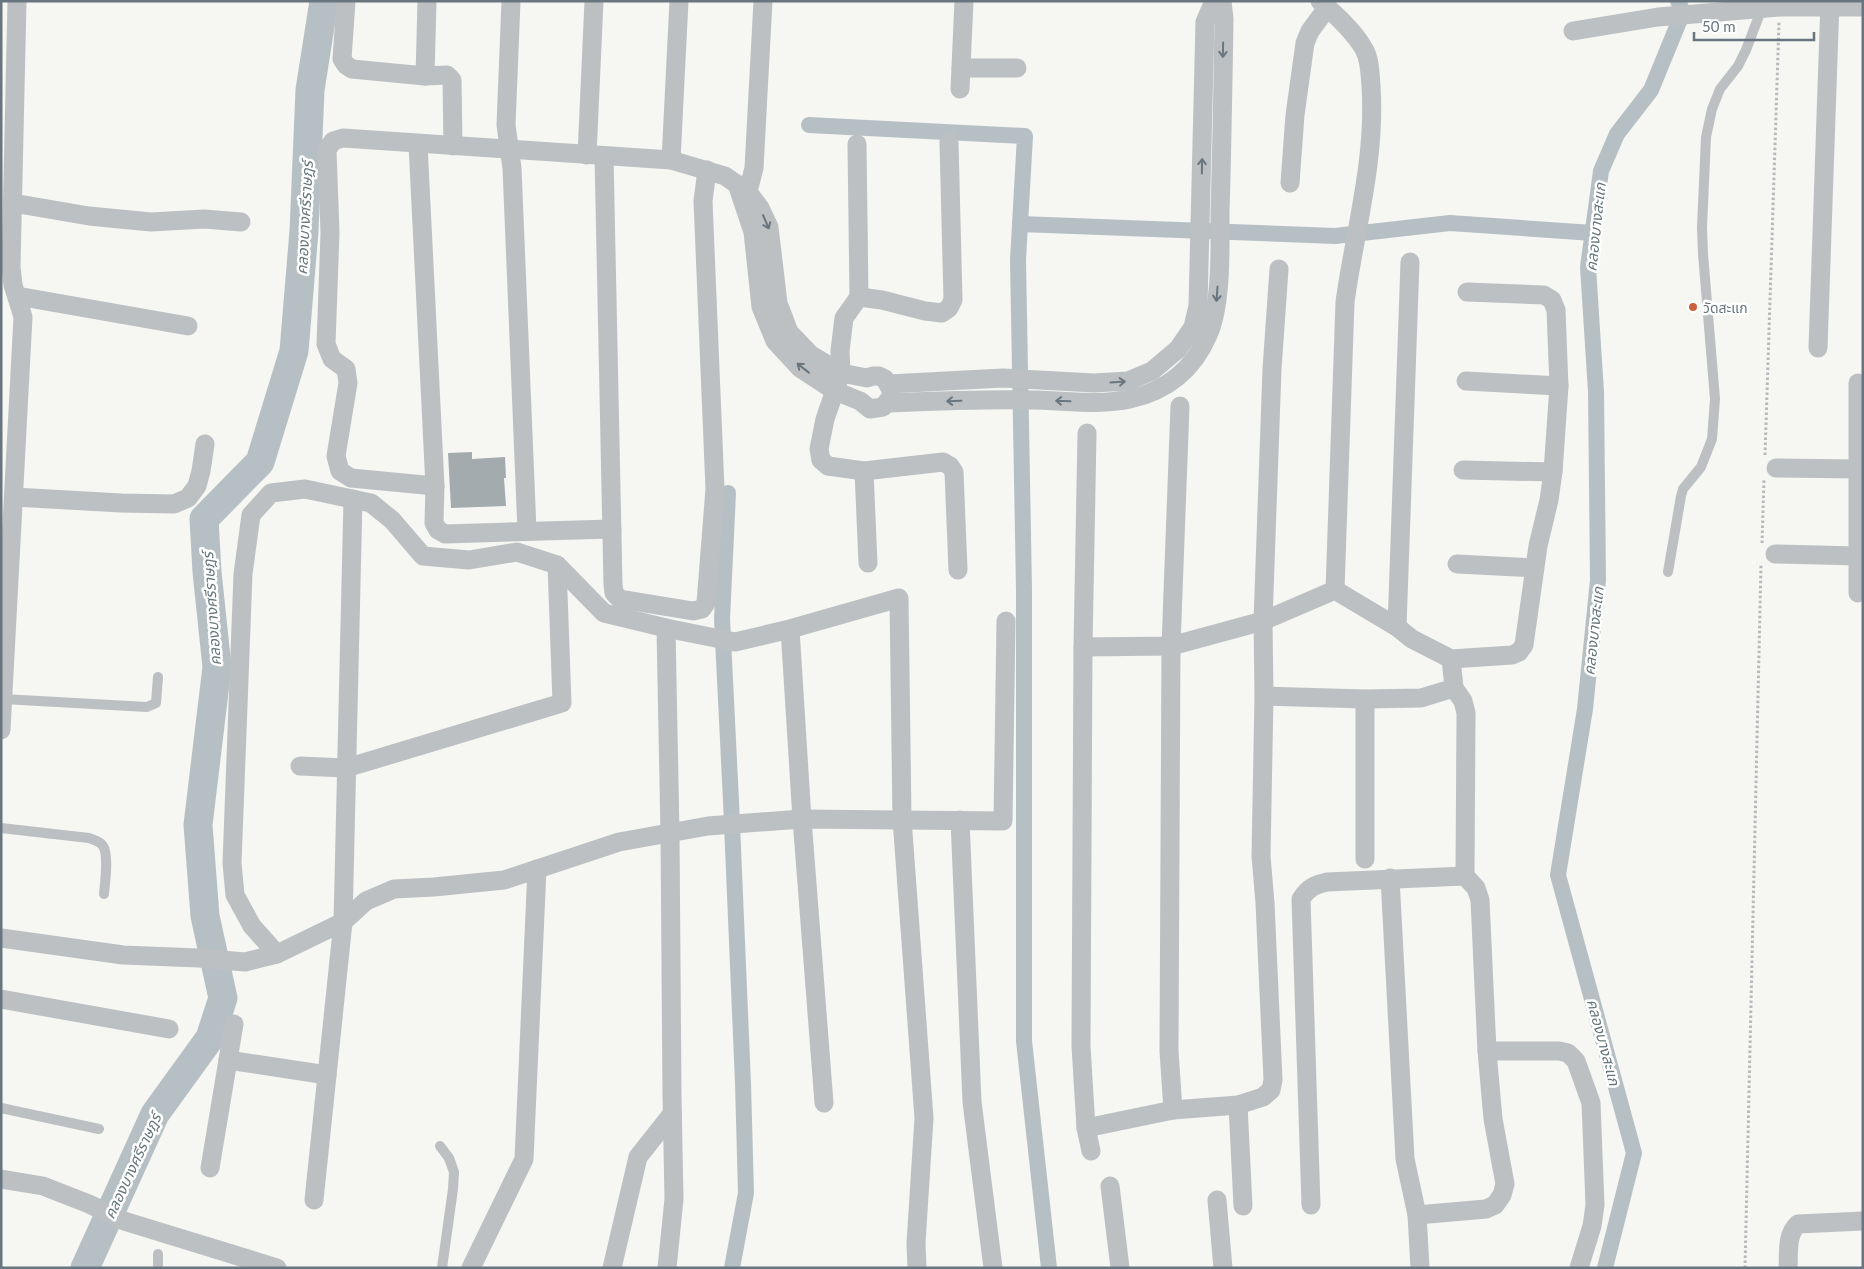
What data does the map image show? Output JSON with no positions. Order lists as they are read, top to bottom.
{
  "water": ["คลองบางศรีราษฎร์", "คลองบางสะแก"],
  "places": ["วัดสะแก"],
  "scale_bar": "50 m"
}
